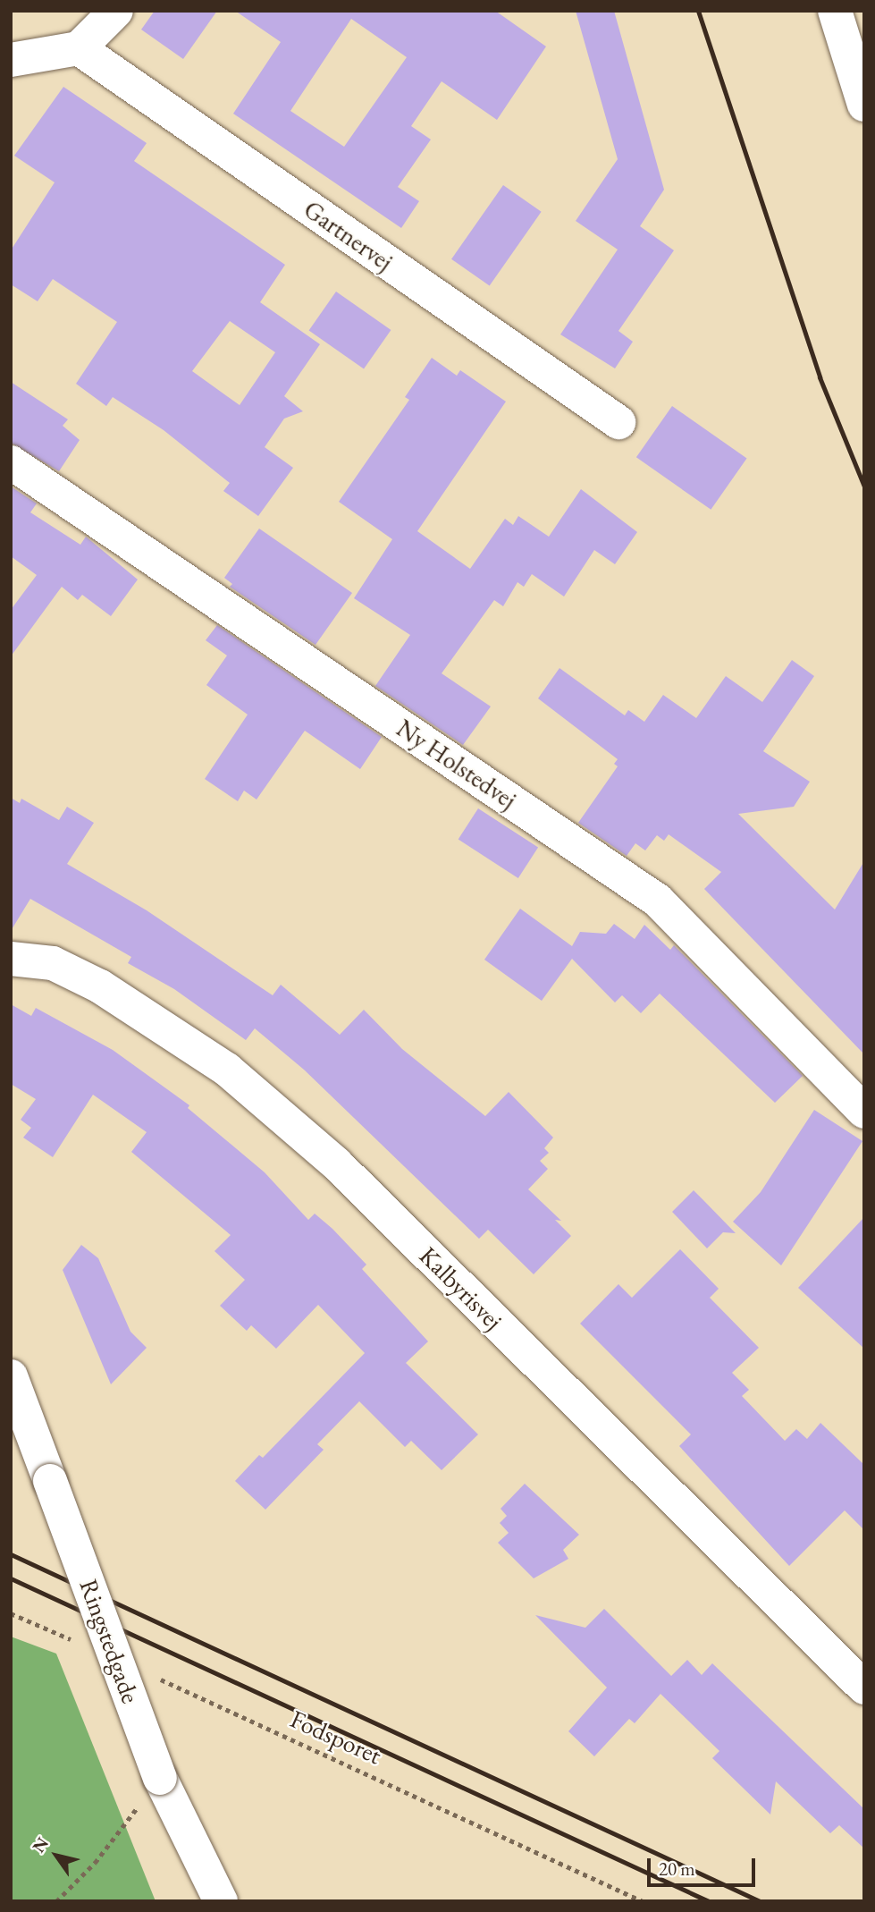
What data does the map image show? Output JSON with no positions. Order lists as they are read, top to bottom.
{
  "streets": {
    "street": [
      "Gartnervej",
      "Ny Holstedvej",
      "Kalbyrisvej",
      "Ringstedgade"
    ],
    "path": ["Fodsporet"]
  },
  "scale_bar": "20 m",
  "north": "top left"
}
